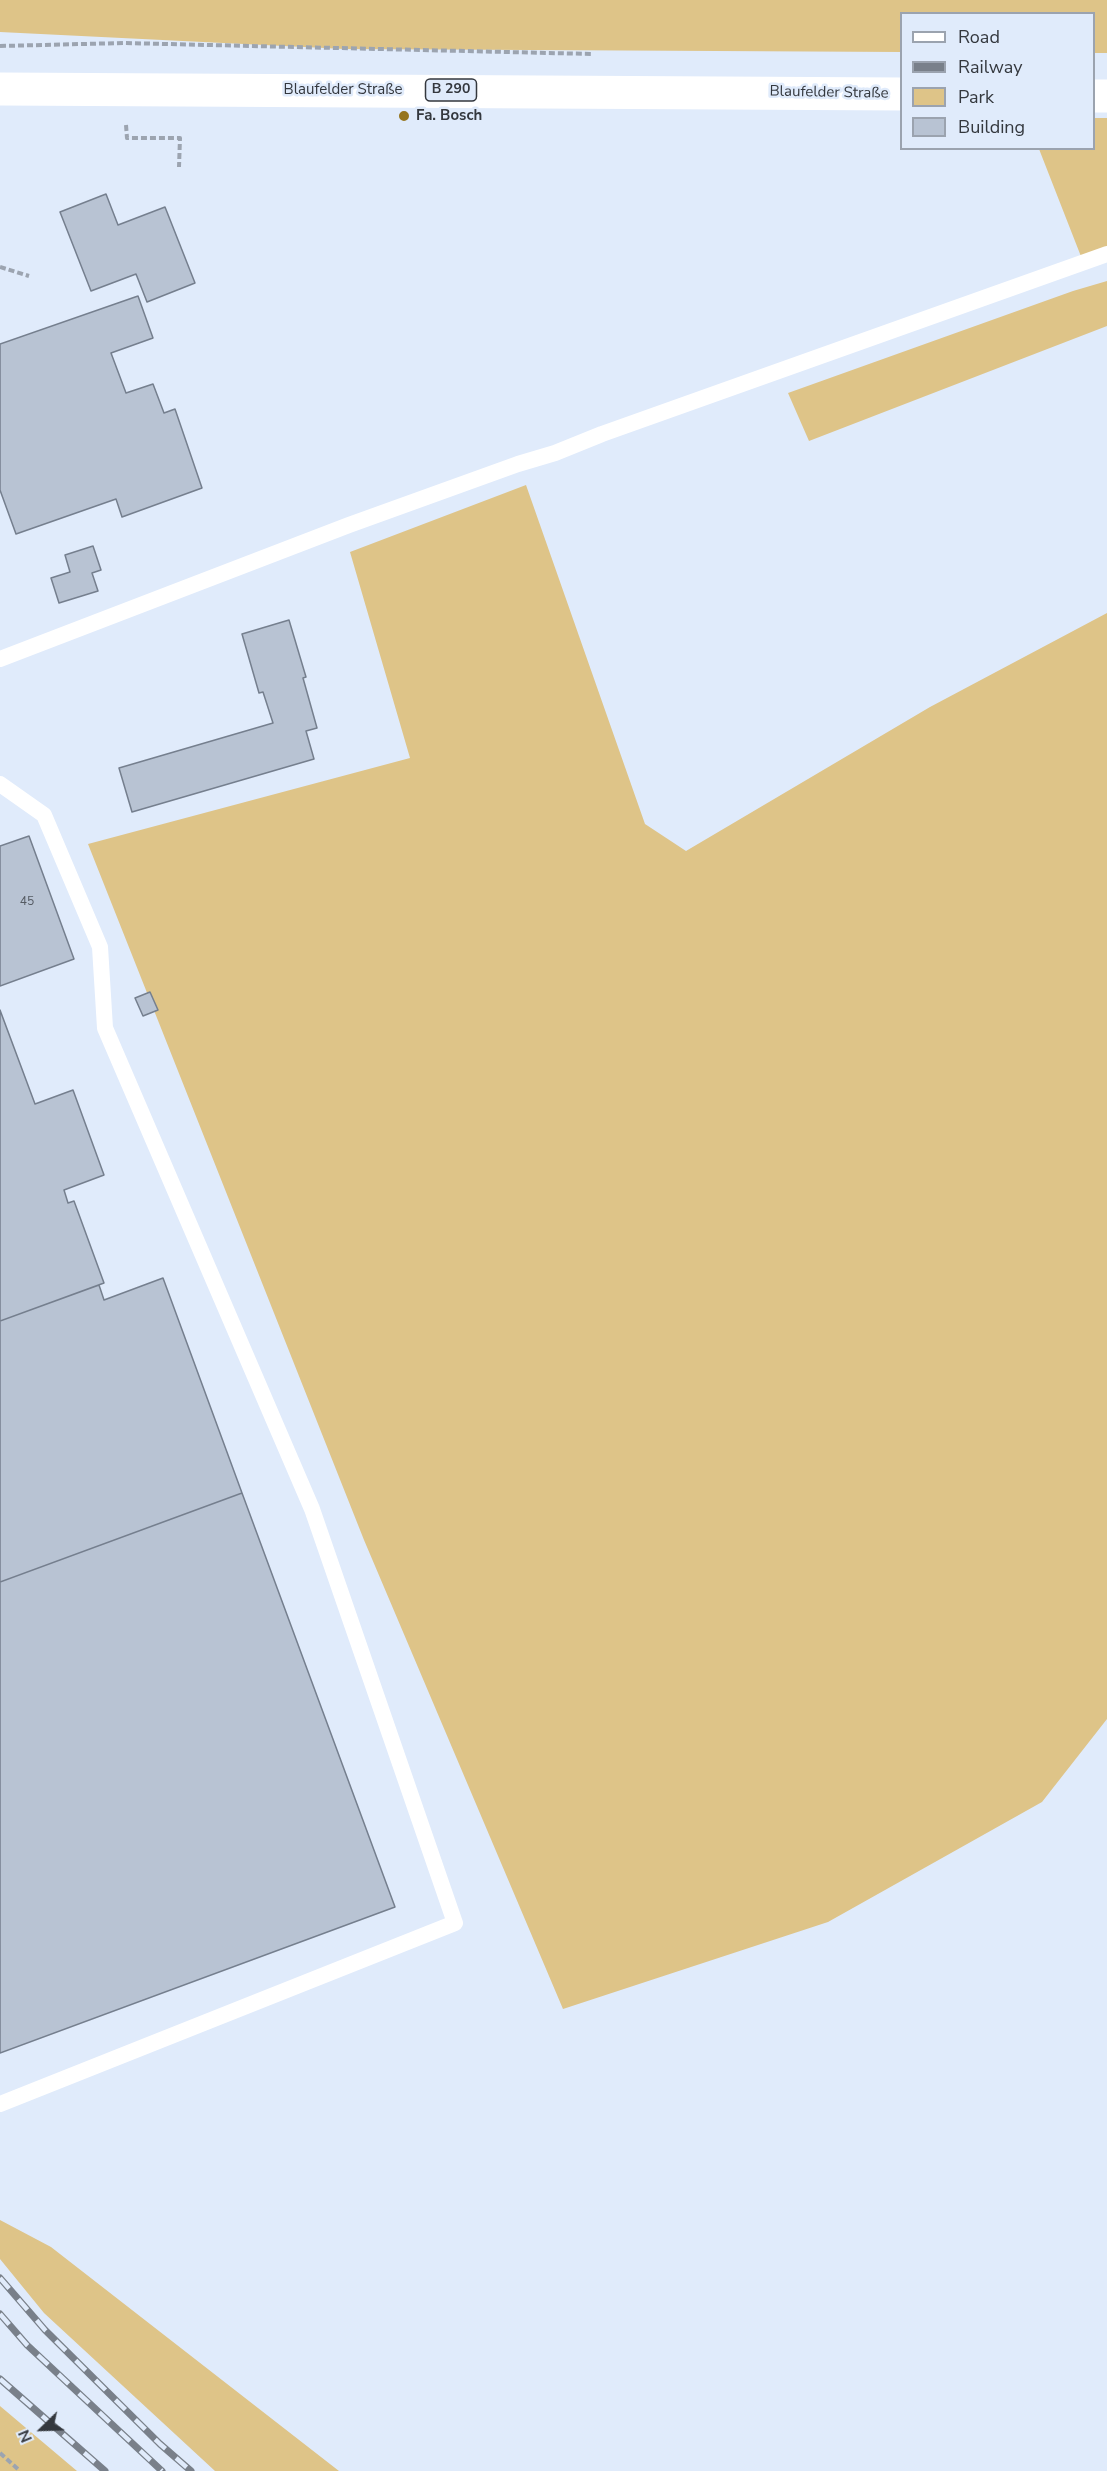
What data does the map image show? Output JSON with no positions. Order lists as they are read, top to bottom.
{
  "streets": {
    "main road": ["Blaufelder Straße", "B 290"]
  },
  "places": ["Fa. Bosch"],
  "house_numbers": ["45"],
  "legend": [
    "Road",
    "Railway",
    "Park",
    "Building"
  ],
  "north": "bottom left"
}
